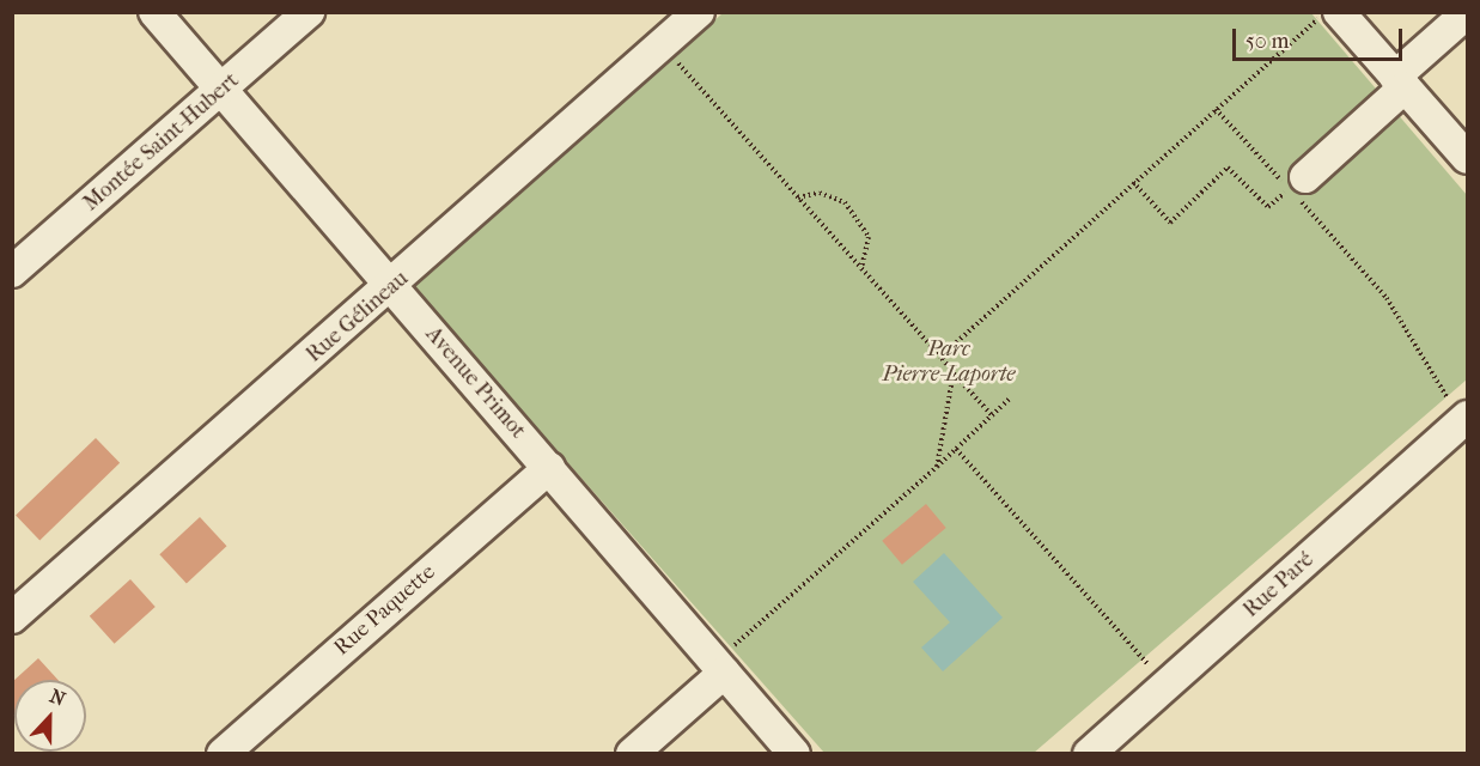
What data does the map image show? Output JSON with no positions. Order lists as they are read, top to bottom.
{
  "streets": {
    "street": [
      "Montée Saint-Hubert",
      "Rue Gélineau",
      "Avenue Primot",
      "Rue Paré",
      "Rue Paquette"
    ]
  },
  "crossings": [
    ["Montée Saint-Hubert", "Avenue Primot"],
    ["Rue Gélineau", "Avenue Primot"],
    ["Avenue Primot", "Rue Paquette"]
  ],
  "parks": ["Parc Pierre-Laporte"],
  "scale_bar": "50 m",
  "north": "top"
}
